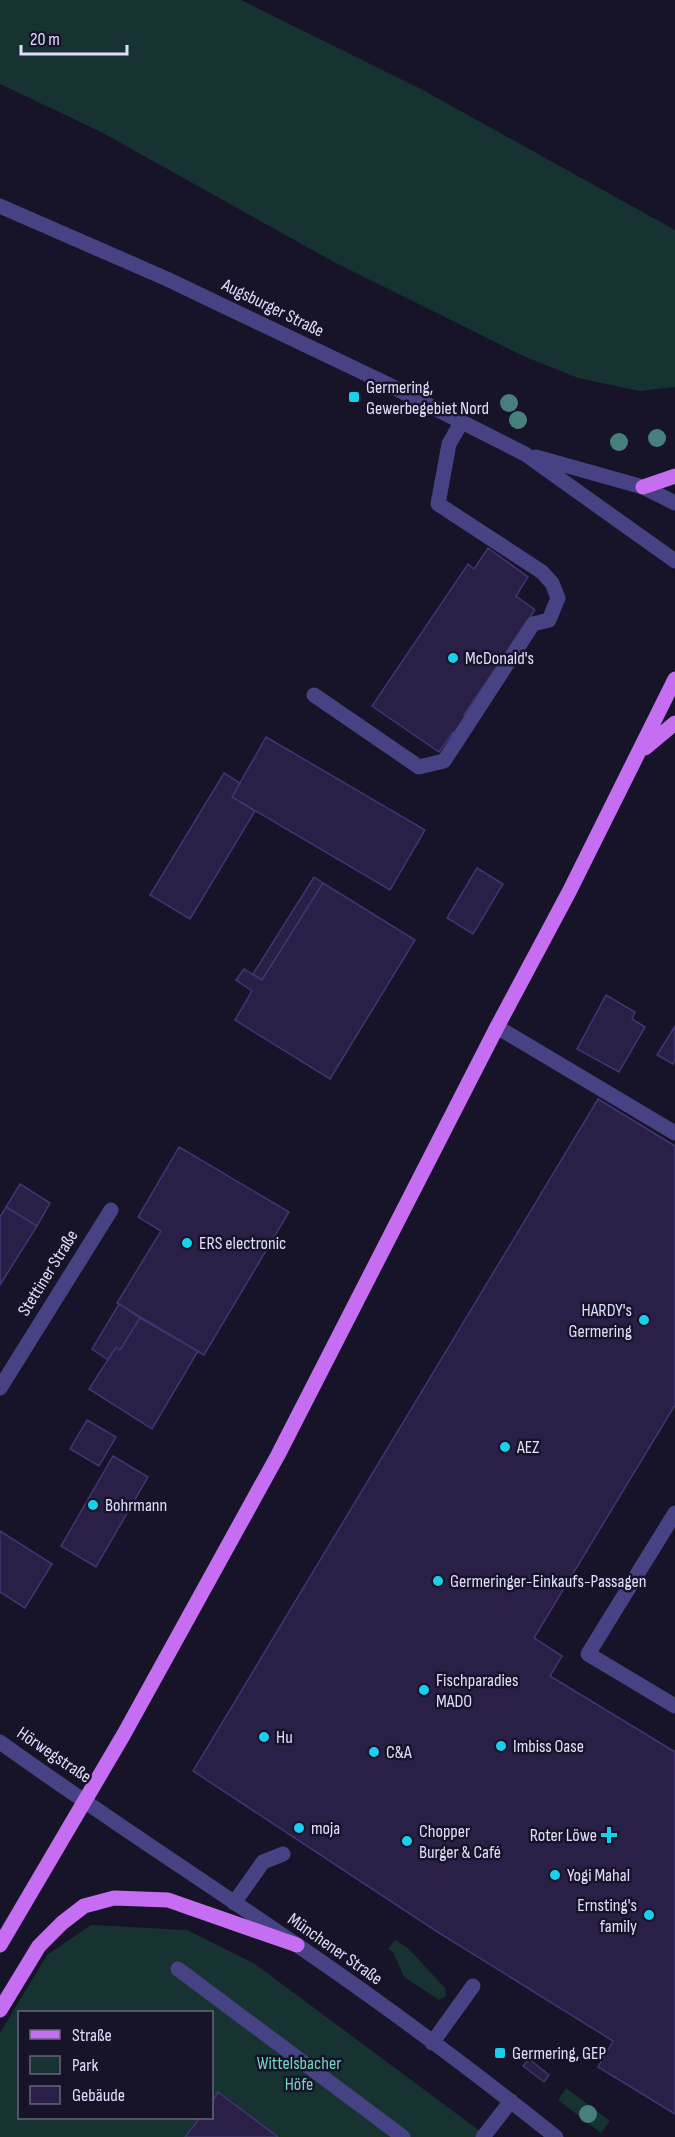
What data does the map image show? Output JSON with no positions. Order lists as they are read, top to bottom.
{
  "streets": {
    "street": [
      "Augsburger Straße",
      "Stettiner Straße",
      "Hörwegstraße",
      "Münchener Straße"
    ]
  },
  "crossings": [
    ["Hörwegstraße", "Münchener Straße"]
  ],
  "parks": ["Wittelsbacher Höfe"],
  "places": {
    "transit": ["Germering, Gewerbegebiet Nord", "Germering, GEP"],
    "other": [
      "McDonald's",
      "ERS electronic",
      "HARDY's Germering",
      "AEZ",
      "Bohrmann",
      "Germeringer-Einkaufs-Passagen",
      "Fischparadies MADO",
      "Hu",
      "Imbiss Oase",
      "C&A",
      "moja",
      "Chopper Burger & Café",
      "Yogi Mahal",
      "Ernsting's family"
    ],
    "health": ["Roter Löwe"]
  },
  "legend": ["Straße", "Park", "Gebäude"],
  "scale_bar": "20 m"
}
